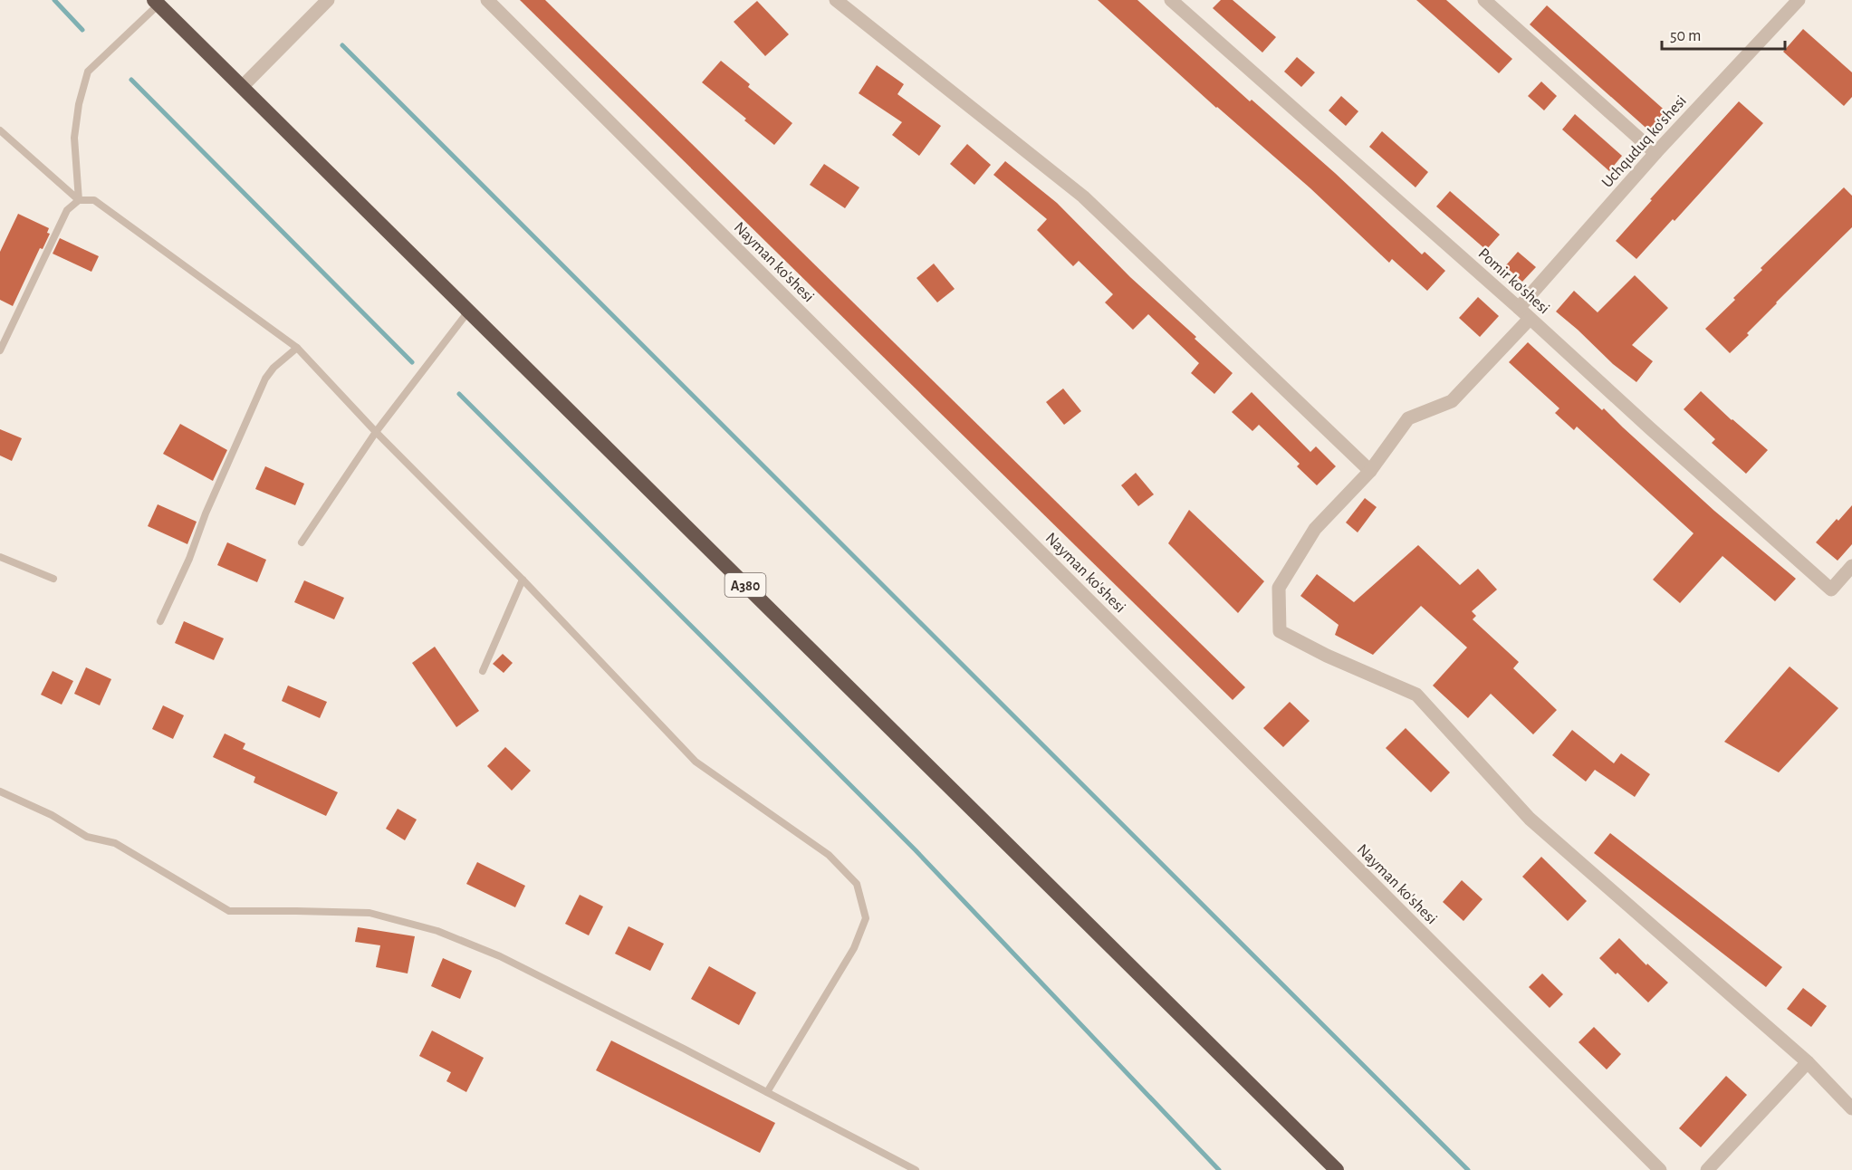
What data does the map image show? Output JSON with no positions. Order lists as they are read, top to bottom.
{
  "streets": {
    "highway": ["A380"],
    "street": ["Uchquduq ko'shesi", "Nayman ko'shesi", "Pomir ko'shesi"]
  },
  "crossings": [
    ["Uchquduq ko'shesi", "Pomir ko'shesi"]
  ],
  "scale_bar": "50 m"
}
